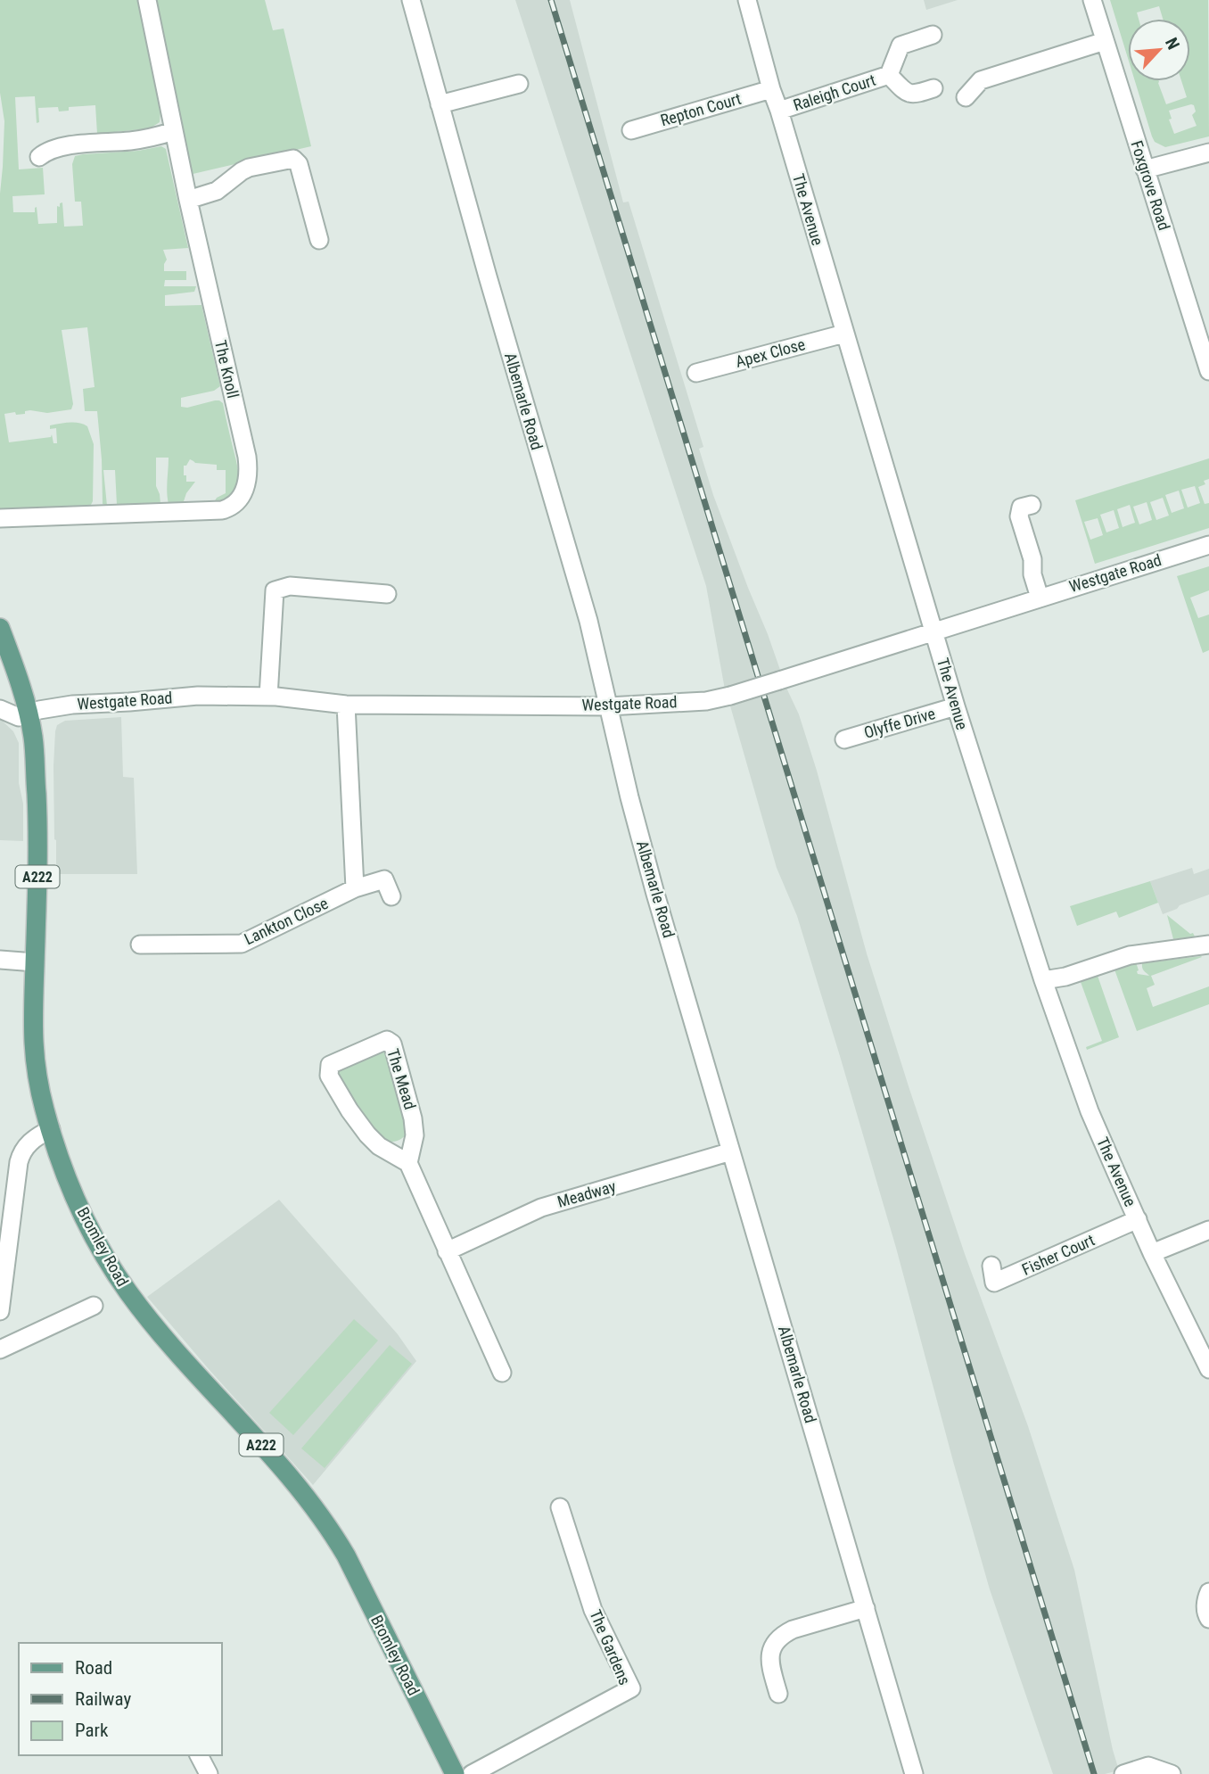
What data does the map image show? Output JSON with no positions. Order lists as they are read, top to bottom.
{
  "streets": {
    "main road": ["A222", "Bromley Road"],
    "street": [
      "Raleigh Court",
      "Repton Court",
      "Foxgrove Road",
      "The Avenue",
      "Apex Close",
      "The Knoll",
      "Albemarle Road",
      "Westgate Road",
      "Olyffe Drive",
      "Lankton Close",
      "The Mead",
      "Meadway",
      "Fisher Court",
      "The Gardens"
    ]
  },
  "crossings": [
    ["Raleigh Court", "The Avenue"],
    ["Repton Court", "The Avenue"],
    ["The Avenue", "Apex Close"],
    ["The Avenue", "Westgate Road"],
    ["The Avenue", "Olyffe Drive"],
    ["The Avenue", "Fisher Court"],
    ["Albemarle Road", "Westgate Road"],
    ["Albemarle Road", "Meadway"],
    ["Westgate Road", "Bromley Road"]
  ],
  "legend": ["Road", "Railway", "Park"],
  "north": "top right"
}
